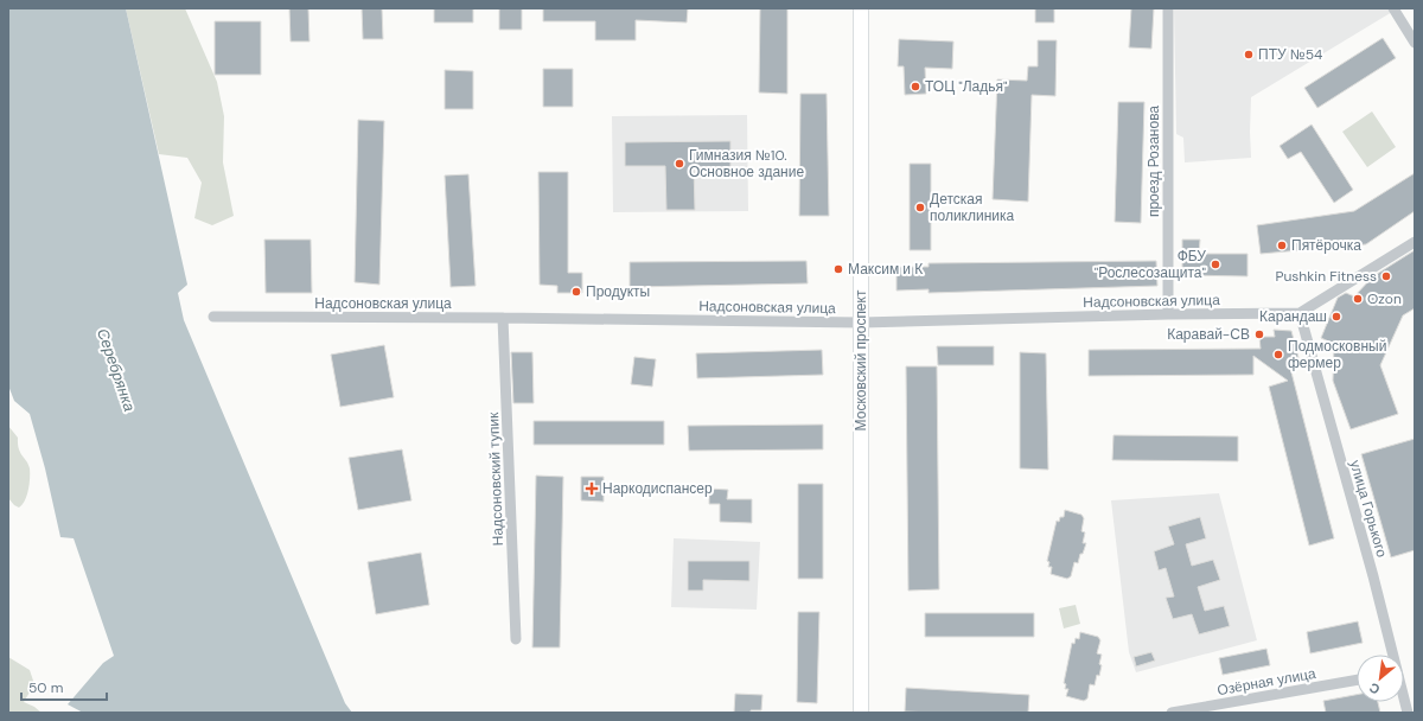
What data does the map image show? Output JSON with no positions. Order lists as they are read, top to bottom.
{
  "streets": {
    "main road": ["Московский проспект"],
    "street": [
      "проезд Розанова",
      "Надсоновская улица",
      "Надсоновский тупик",
      "улица Горького",
      "Озёрная улица"
    ]
  },
  "crossings": [
    ["проезд Розанова", "Надсоновская улица"],
    ["Надсоновская улица", "Московский проспект"],
    ["Надсоновская улица", "Надсоновский тупик"],
    ["Надсоновская улица", "улица Горького"]
  ],
  "water": ["Серебрянка"],
  "places": {
    "other": [
      "ПТУ №54",
      "ТОЦ \"Ладья\"",
      "Гимназия №10. Основное здание",
      "Детская поликлиника",
      "Пятёрочка",
      "ФБУ \"Рослесозащита\"",
      "Максим и К",
      "Pushkin Fitness",
      "Продукты",
      "Ozon",
      "Карандаш",
      "Каравай-СВ",
      "Подмосковный фермер"
    ],
    "health": ["Наркодиспансер"]
  },
  "scale_bar": "50 m",
  "north": "bottom left"
}
